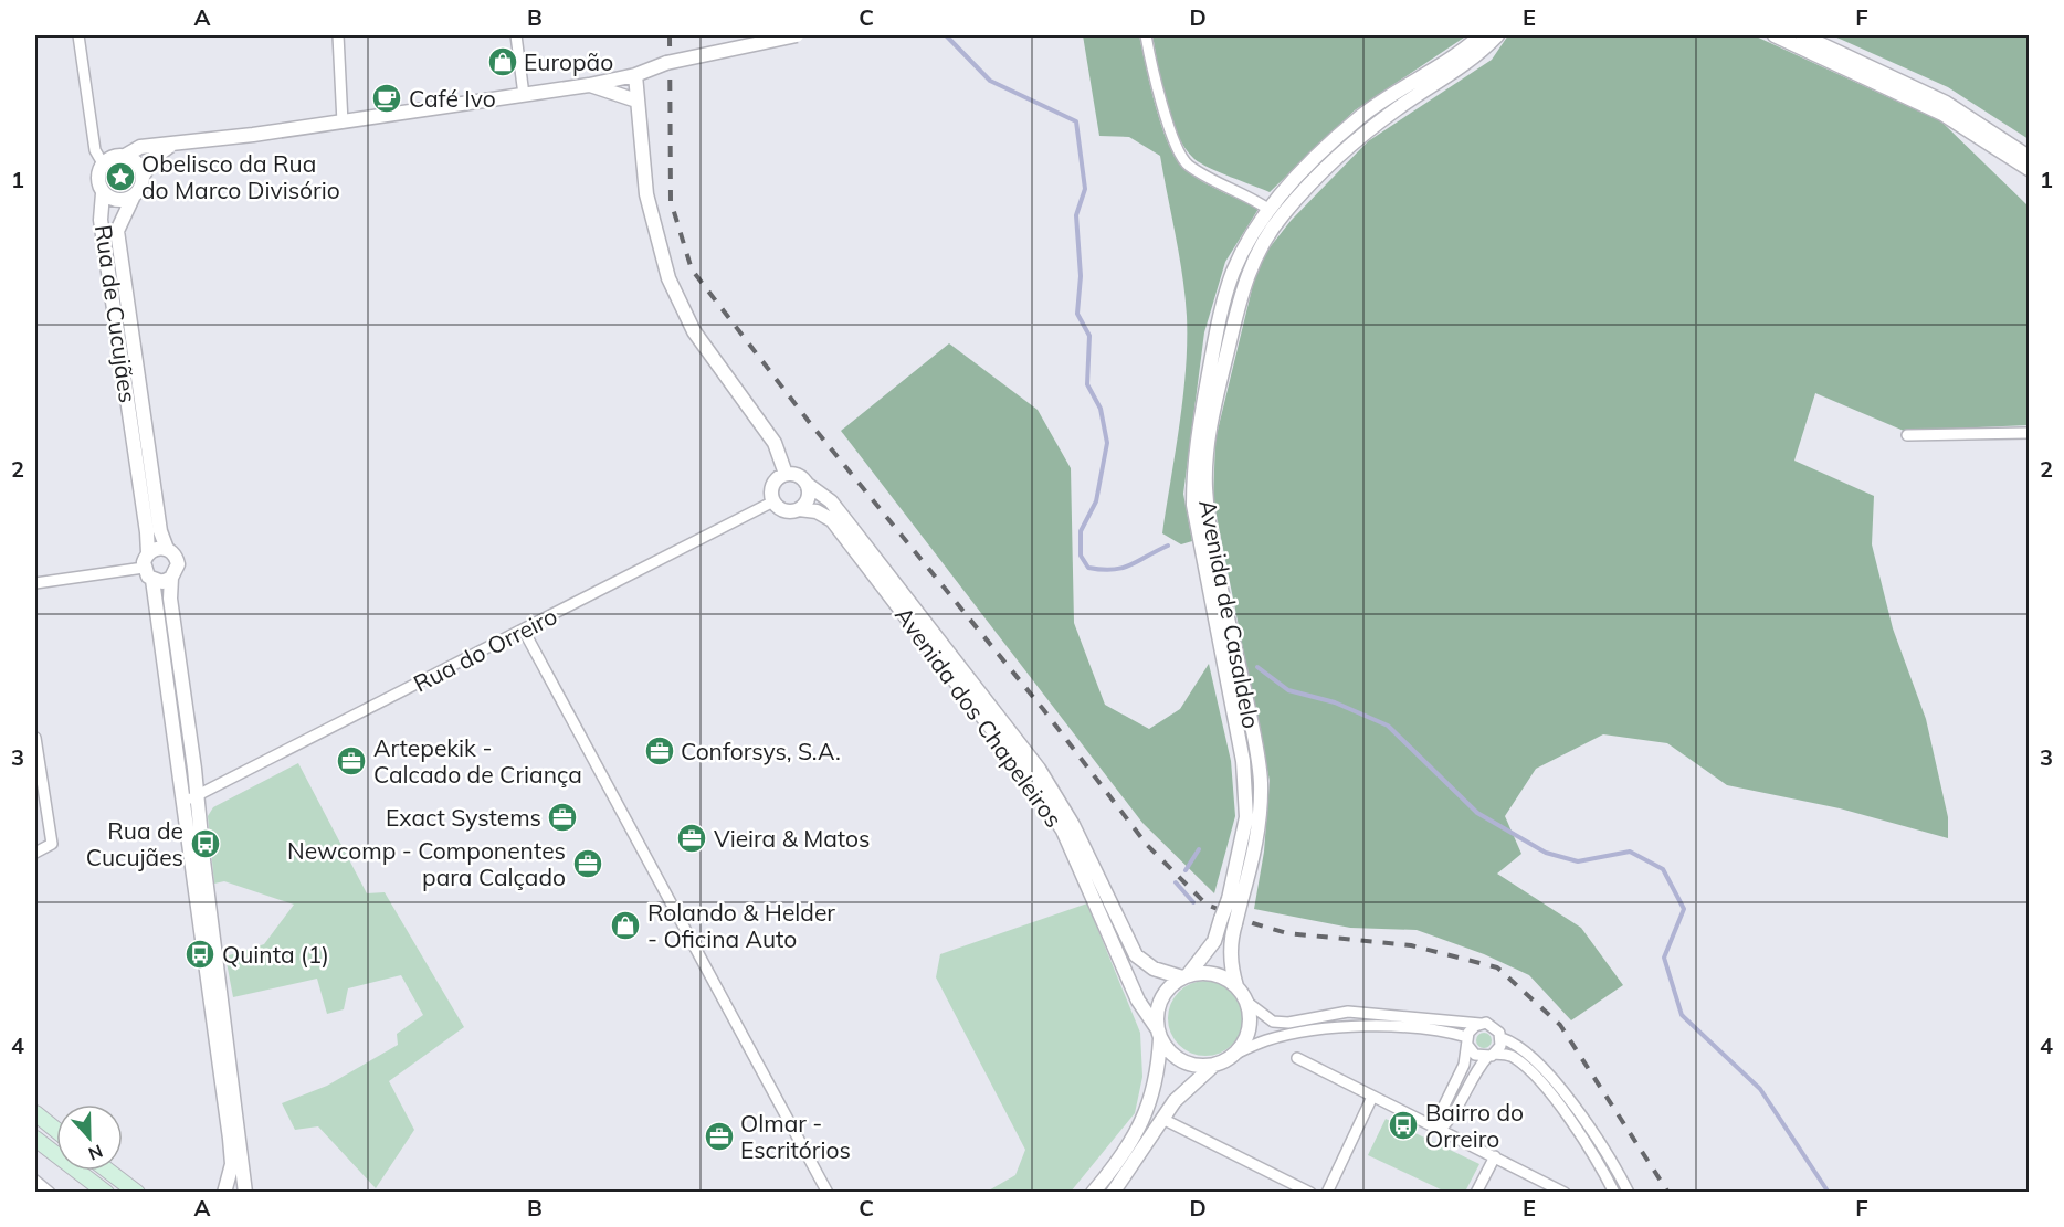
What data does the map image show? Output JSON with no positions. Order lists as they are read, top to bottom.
{
  "streets": {
    "street": [
      "Rua de Cucujães",
      "Avenida de Casaldelo",
      "Rua do Orreiro",
      "Avenida dos Chapeleiros"
    ]
  },
  "crossings": [
    ["Rua de Cucujães", "Rua do Orreiro"],
    ["Avenida de Casaldelo", "Avenida dos Chapeleiros"],
    ["Rua do Orreiro", "Avenida dos Chapeleiros"]
  ],
  "places": {
    "shop": ["Europão", "Rolando & Helder - Oficina Auto"],
    "cafe": ["Café Ivo"],
    "place": ["Obelisco da Rua do Marco Divisório"],
    "office": [
      "Conforsys, S.A.",
      "Artepekik - Calcado de Criança",
      "Exact Systems",
      "Vieira & Matos",
      "Newcomp - Componentes para Calçado",
      "Olmar - Escritórios"
    ],
    "bus stop": ["Rua de Cucujães", "Quinta (1)", "Bairro do Orreiro"]
  },
  "north": "bottom",
  "grid": {
    "columns": [
      "A",
      "B",
      "C",
      "D",
      "E",
      "F"
    ],
    "rows": [
      "1",
      "2",
      "3",
      "4"
    ]
  }
}
